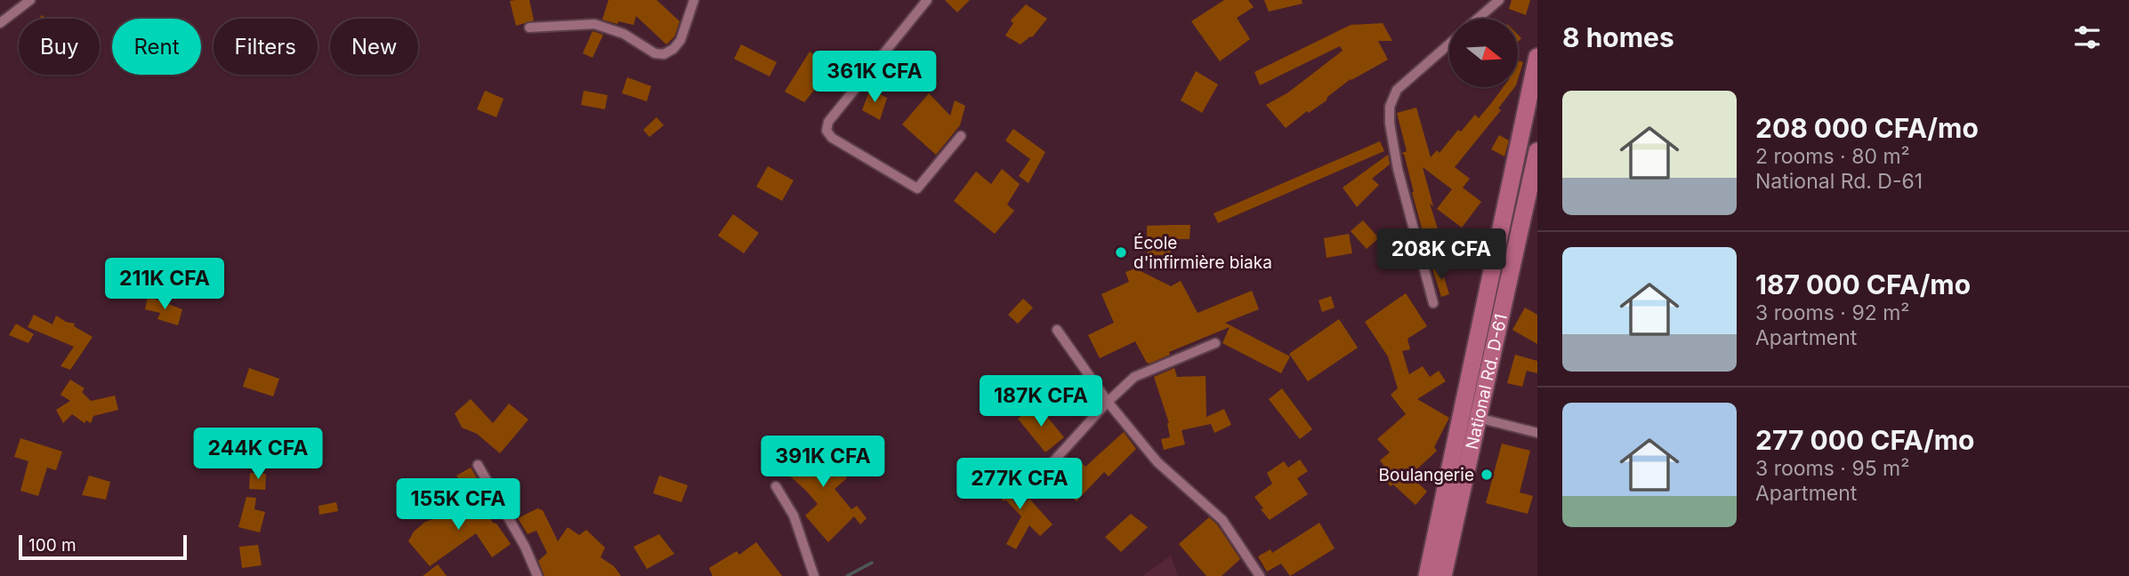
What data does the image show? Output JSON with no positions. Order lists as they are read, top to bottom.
{
  "streets": {
    "highway": ["National Rd. D-61"]
  },
  "places": ["École d'infirmière biaka", "Boulangerie"],
  "scale_bar": "100 m",
  "north": "right",
  "page": {
    "heading": "8 homes",
    "chip": [
      "Buy",
      "Rent",
      "Filters",
      "New"
    ],
    "price": [
      "361K CFA",
      "208K CFA",
      "211K CFA",
      "187K CFA",
      "244K CFA",
      "391K CFA",
      "277K CFA",
      "155K CFA"
    ],
    "list": [
      {
        "name": "208 000 CFA/mo",
        "note": "2 rooms · 80 m² · National Rd. D-61"
      },
      {
        "name": "187 000 CFA/mo",
        "note": "3 rooms · 92 m² · Apartment"
      },
      {
        "name": "277 000 CFA/mo",
        "note": "3 rooms · 95 m² · Apartment"
      }
    ],
    "scale": "100 m"
  }
}
